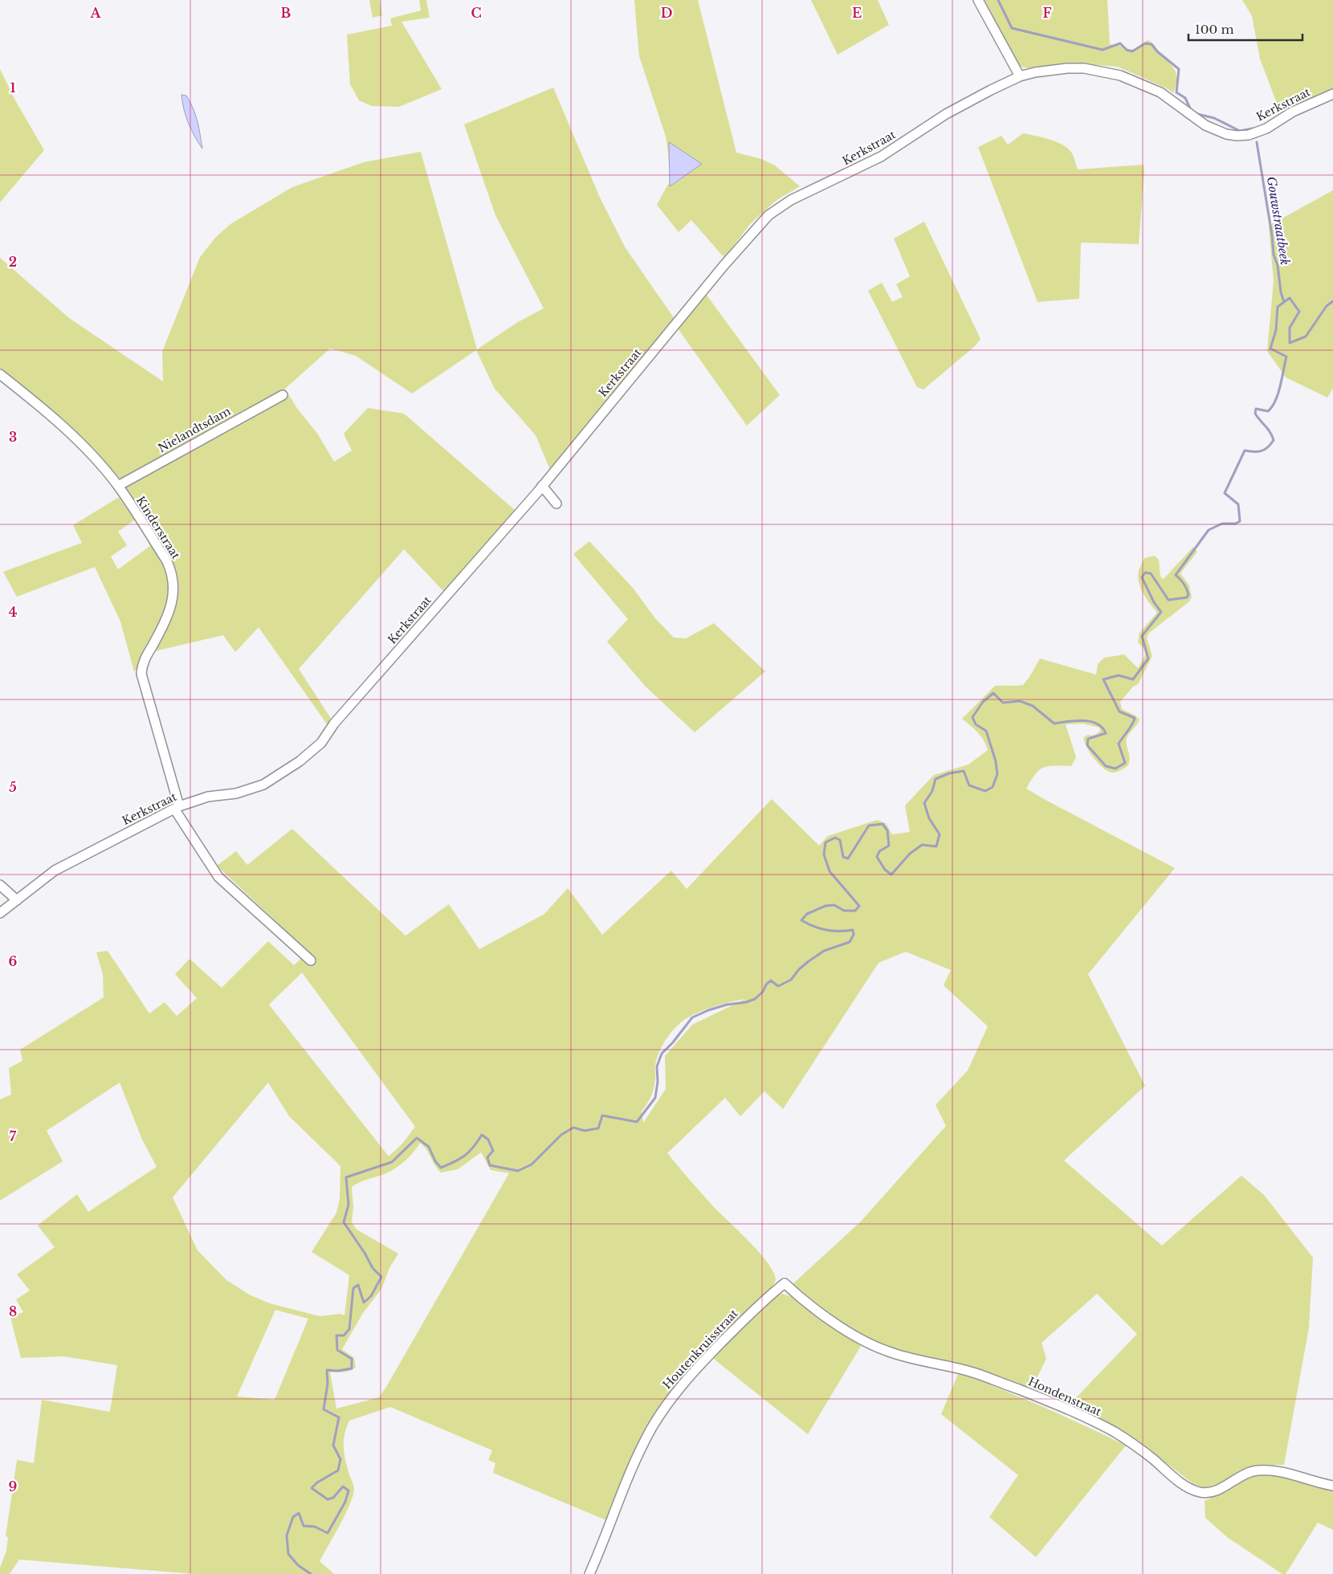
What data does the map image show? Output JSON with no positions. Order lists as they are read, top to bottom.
{
  "streets": {
    "street": [
      "Kerkstraat",
      "Nielandtsdam",
      "Kinderstraat",
      "Houtenkruisstraat",
      "Hondenstraat"
    ]
  },
  "crossings": [
    ["Kerkstraat", "Kinderstraat"],
    ["Nielandtsdam", "Kinderstraat"],
    ["Houtenkruisstraat", "Hondenstraat"]
  ],
  "water": ["Gouwstraatbeek"],
  "scale_bar": "100 m",
  "grid": {
    "columns": [
      "A",
      "B",
      "C",
      "D",
      "E",
      "F"
    ],
    "rows": [
      "1",
      "2",
      "3",
      "4",
      "5",
      "6",
      "7",
      "8",
      "9"
    ]
  }
}
